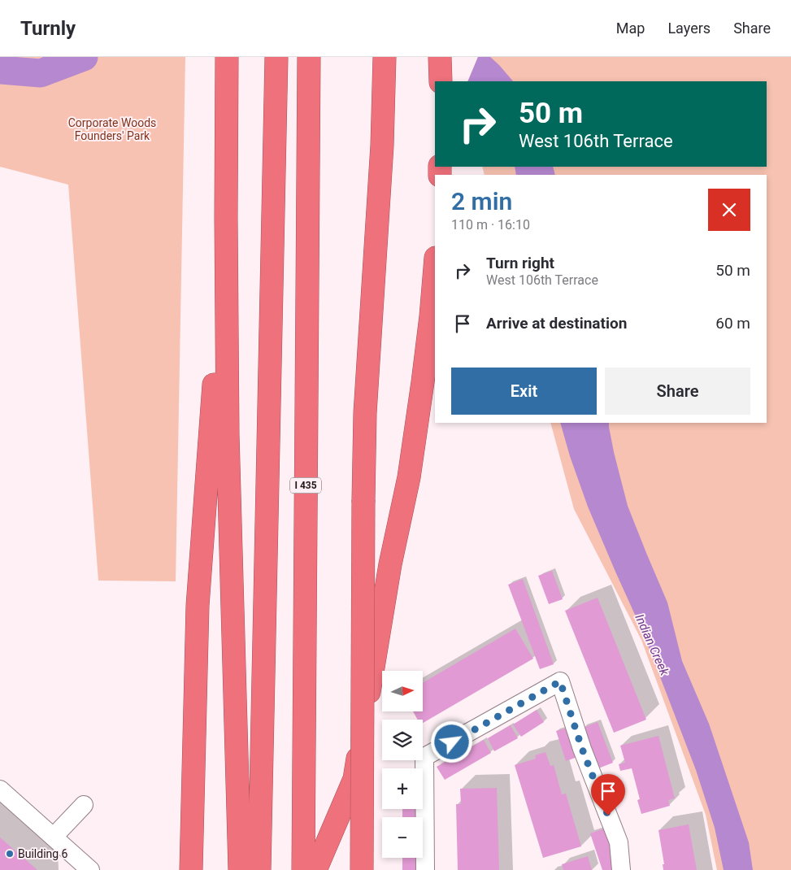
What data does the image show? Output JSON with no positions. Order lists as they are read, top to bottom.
{
  "streets": {
    "highway": ["I 435"]
  },
  "water": ["Indian Creek"],
  "parks": ["Corporate Woods Founders' Park"],
  "places": ["Building 6"],
  "north": "right",
  "page": {
    "header": "Turnly",
    "nav": ["Map", "Layers", "Share"],
    "turn": ["50 m", "West 106th Terrace"],
    "heading": ["2 min", "110 m · 16:10"],
    "list": [
      {
        "name": "Turn right",
        "note": "West 106th Terrace",
        "value": "50 m"
      },
      {
        "name": "Arrive at destination",
        "value": "60 m"
      }
    ],
    "buttons": ["Exit", "Share"],
    "map_buttons": ["+", "−"]
  }
}
